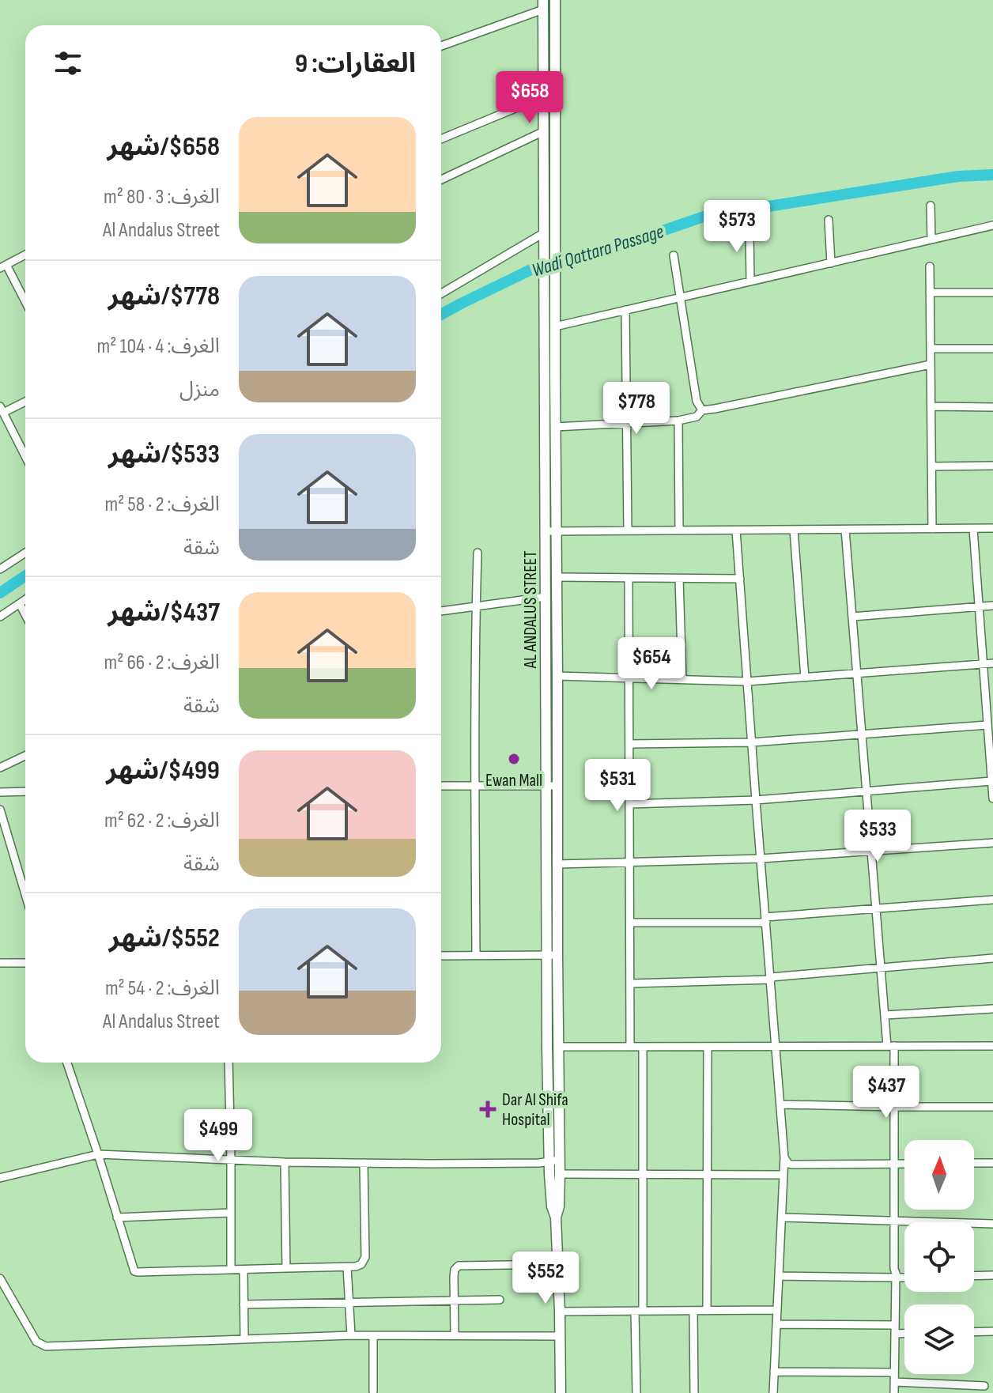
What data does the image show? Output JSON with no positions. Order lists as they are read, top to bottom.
{
  "streets": {
    "main road": ["AL ANDALUS STREET"]
  },
  "water": ["Wadi Qattara Passage"],
  "places": {
    "other": ["Ewan Mall"],
    "health": ["Dar Al Shifa Hospital"]
  },
  "north": "top",
  "page": {
    "heading": "العقارات: 9",
    "price": [
      "$658",
      "$573",
      "$778",
      "$654",
      "$531",
      "$533",
      "$437",
      "$499",
      "$552"
    ],
    "list": [
      {
        "name": "$658/شهر",
        "note": "الغرف: 3 · 80 m² · Al Andalus Street"
      },
      {
        "name": "$778/شهر",
        "note": "الغرف: 4 · 104 m² · منزل"
      },
      {
        "name": "$533/شهر",
        "note": "الغرف: 2 · 58 m² · شقة"
      },
      {
        "name": "$437/شهر",
        "note": "الغرف: 2 · 66 m² · شقة"
      },
      {
        "name": "$499/شهر",
        "note": "الغرف: 2 · 62 m² · شقة"
      },
      {
        "name": "$552/شهر",
        "note": "الغرف: 2 · 54 m² · Al Andalus Street"
      }
    ]
  }
}
